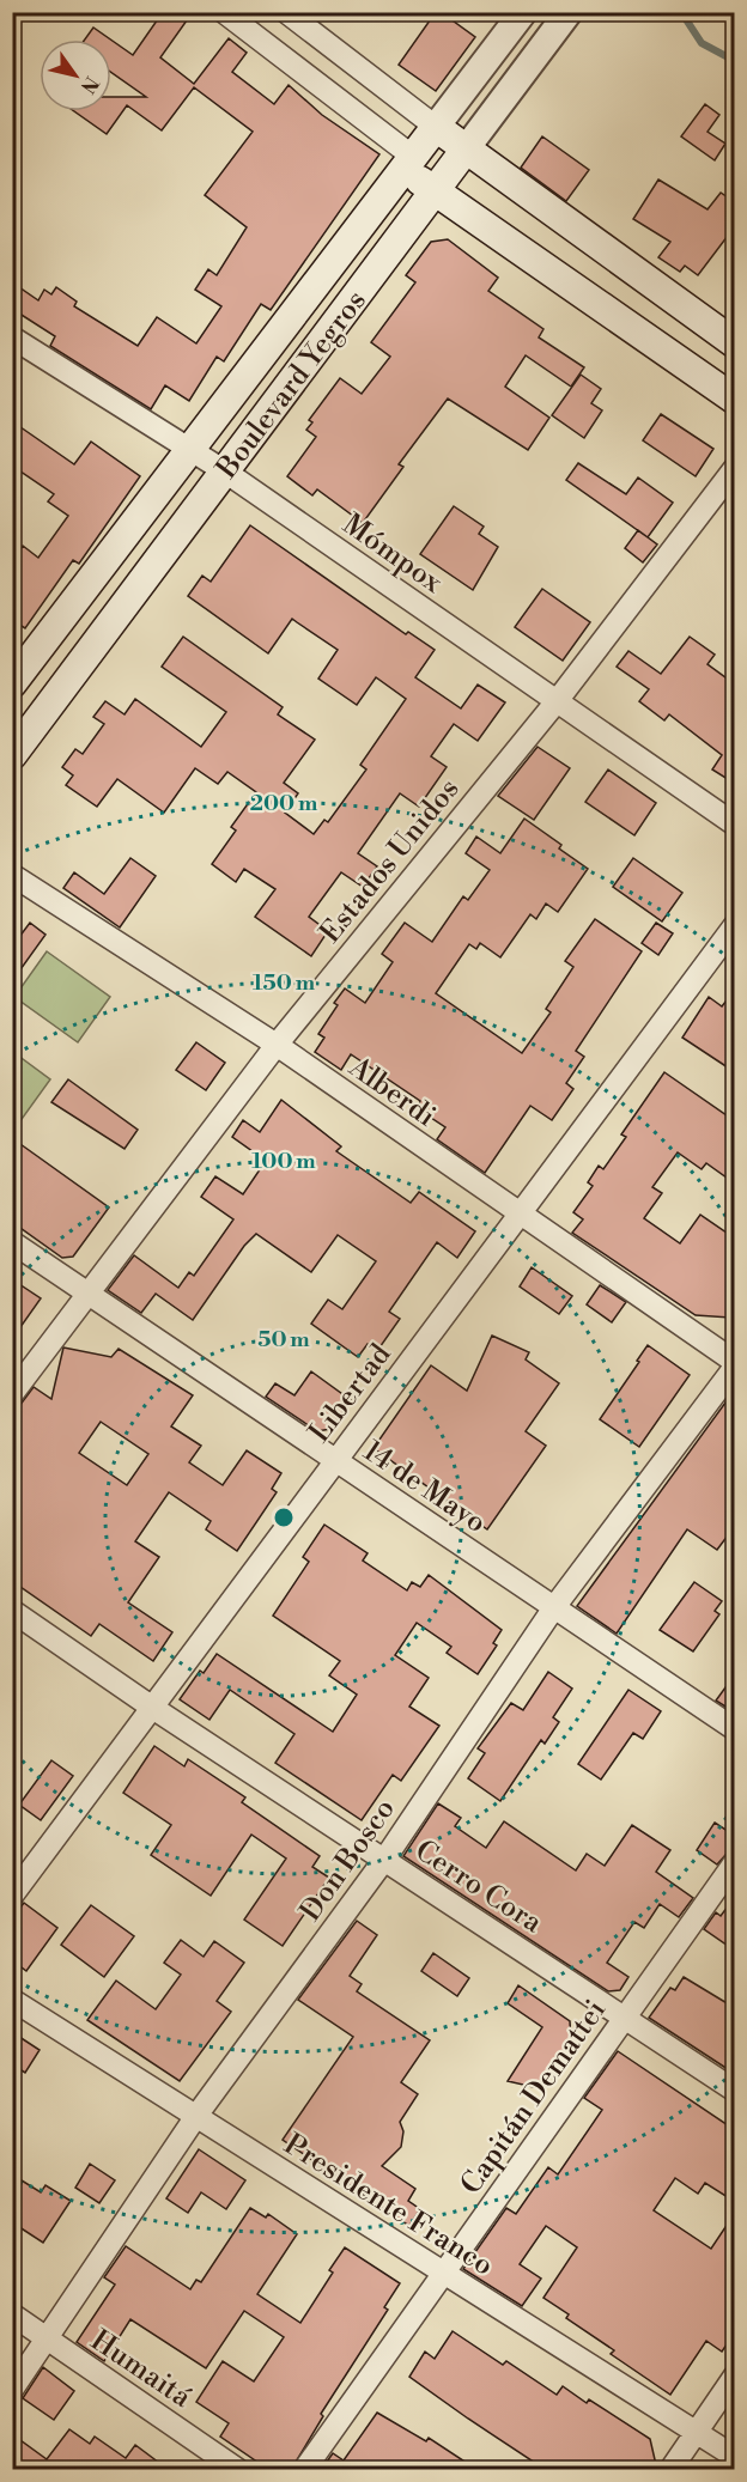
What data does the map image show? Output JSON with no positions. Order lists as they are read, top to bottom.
{
  "streets": {
    "main road": ["Boulevard Yegros"],
    "street": [
      "Mómpox",
      "Estados Unidos",
      "Alberdi",
      "Libertad",
      "14 de Mayo",
      "Don Bosco",
      "Cerro Cora",
      "Capitán Demattei",
      "Presidente Franco",
      "Humaitá"
    ]
  },
  "crossings": [
    ["Boulevard Yegros", "Mómpox"],
    ["Mómpox", "Estados Unidos"],
    ["Estados Unidos", "Alberdi"],
    ["Estados Unidos", "14 de Mayo"],
    ["Alberdi", "Libertad"],
    ["Alberdi", "Don Bosco"],
    ["Libertad", "14 de Mayo"],
    ["Libertad", "Cerro Cora"],
    ["14 de Mayo", "Don Bosco"],
    ["Don Bosco", "Cerro Cora"],
    ["Don Bosco", "Presidente Franco"],
    ["Don Bosco", "Humaitá"],
    ["Cerro Cora", "Capitán Demattei"],
    ["Capitán Demattei", "Presidente Franco"]
  ],
  "north": "bottom right",
  "rings": [
    "200 m",
    "150 m",
    "100 m",
    "50 m"
  ]
}
